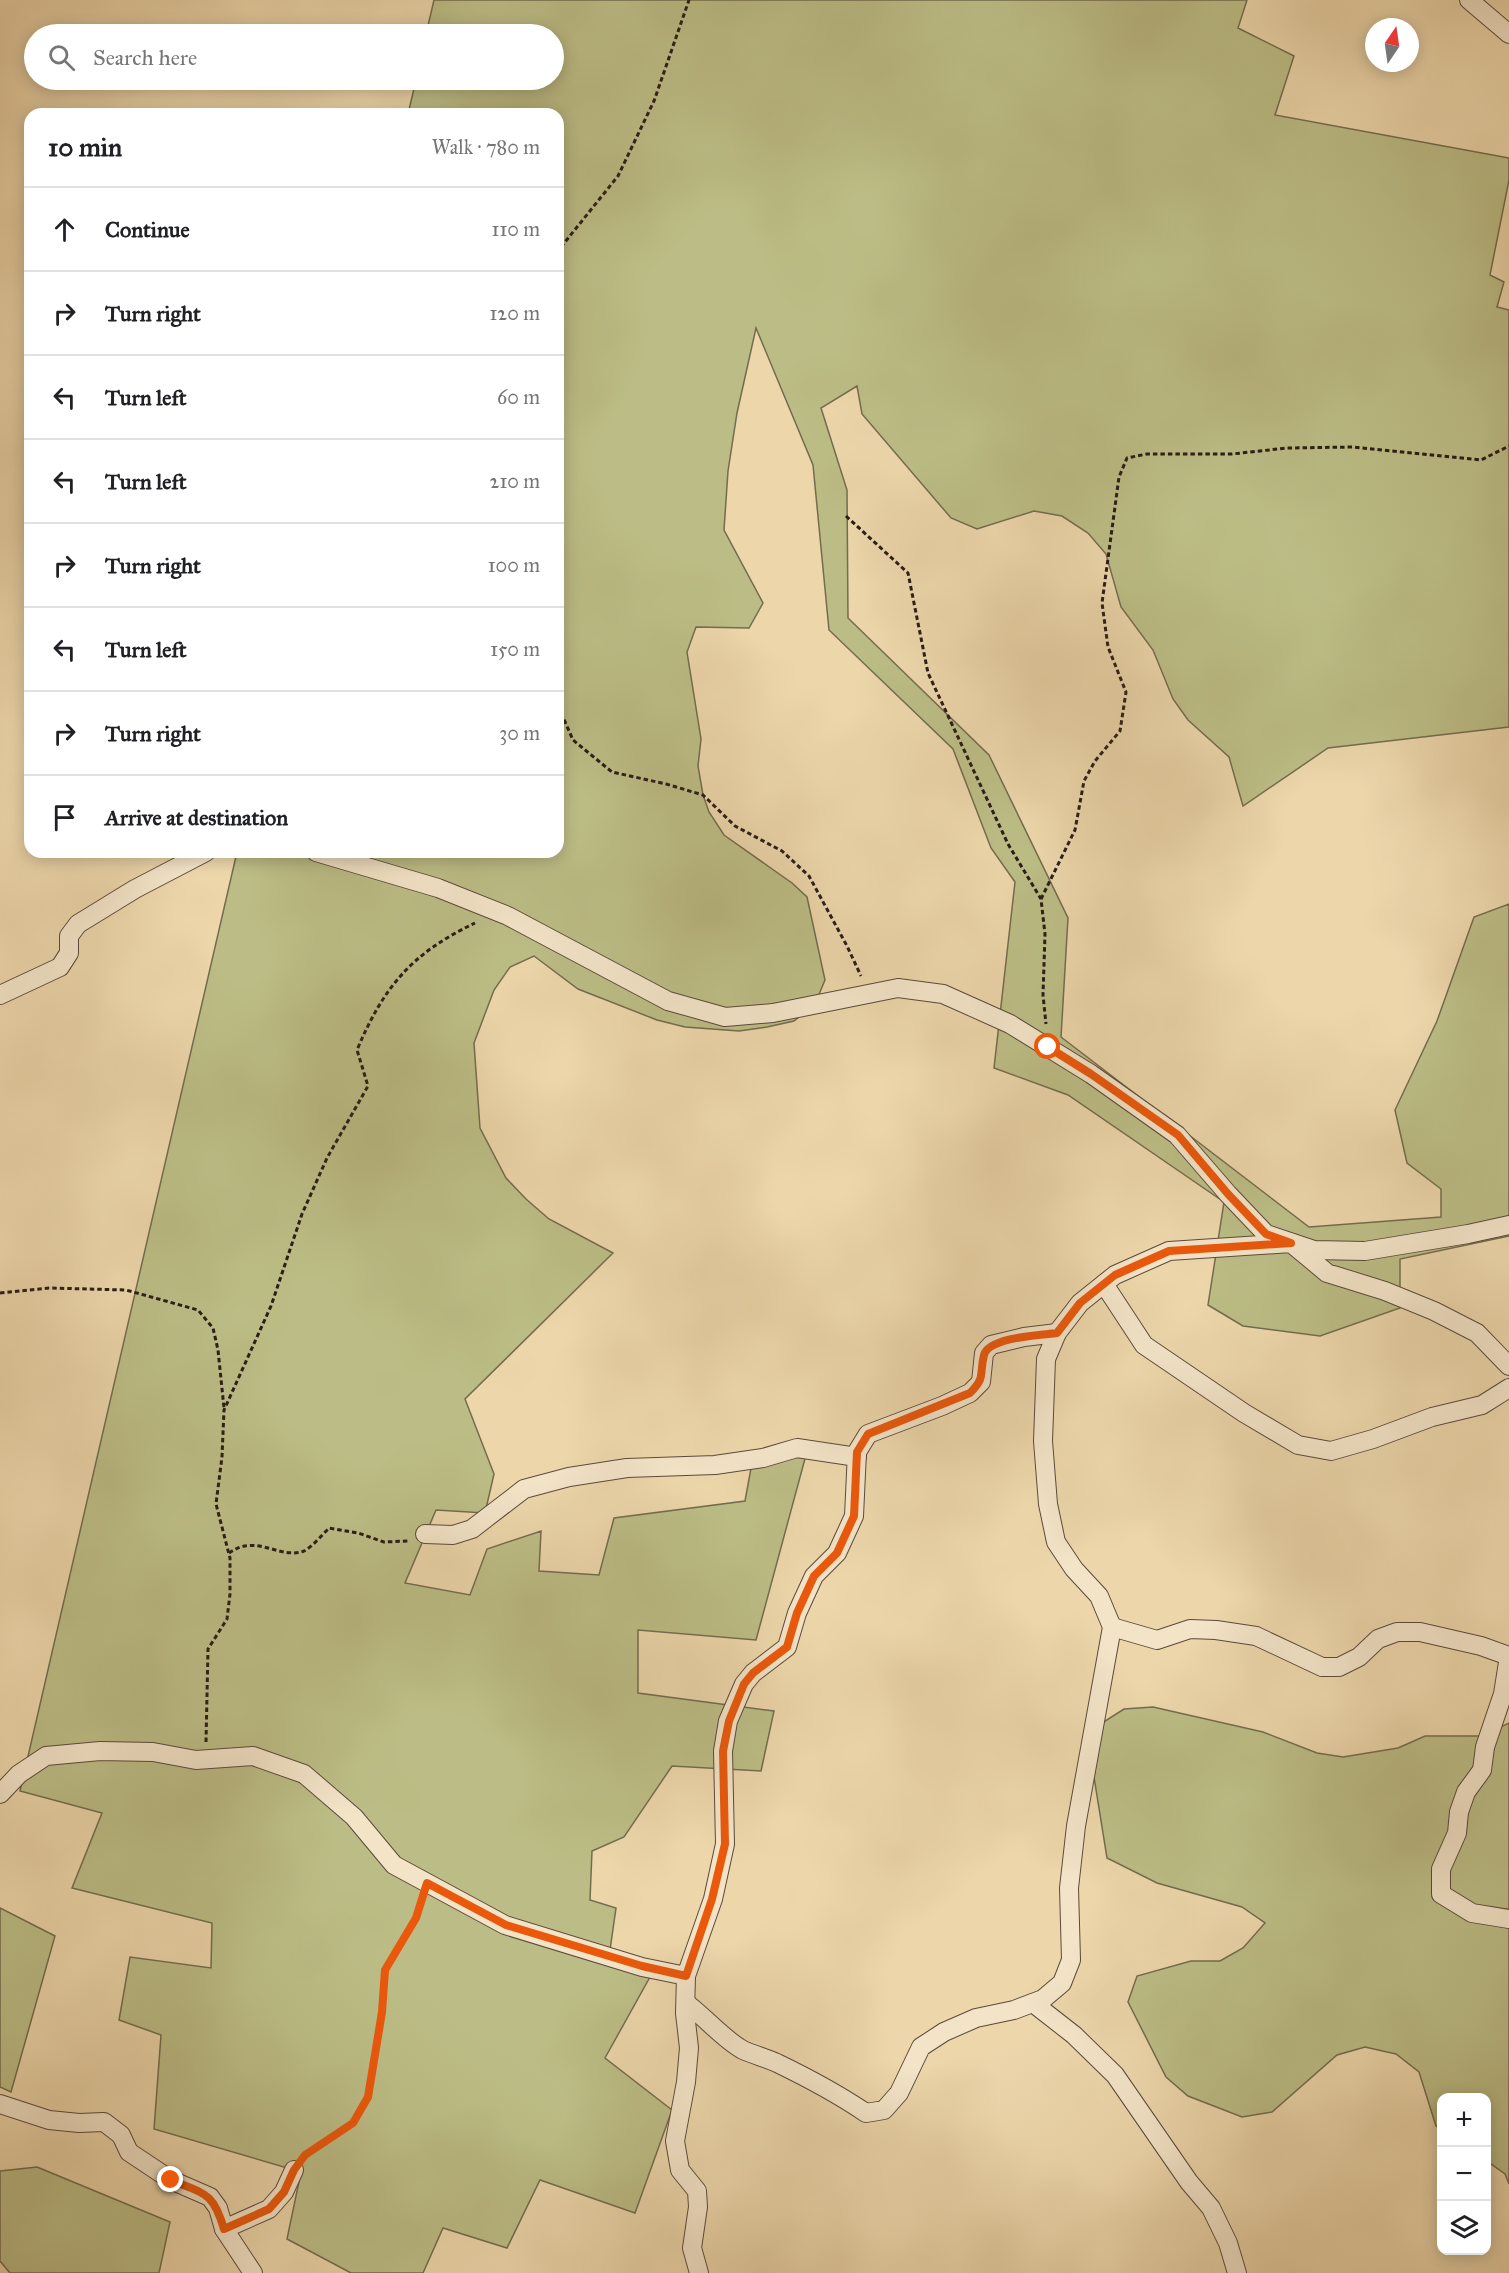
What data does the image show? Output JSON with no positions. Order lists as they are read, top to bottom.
{
  "north": "top",
  "page": {
    "search": "Search here",
    "heading": ["10 min", "Walk · 780 m"],
    "list": [
      ["Continue", "110 m"],
      ["Turn right", "120 m"],
      ["Turn left", "60 m"],
      ["Turn left", "210 m"],
      ["Turn right", "100 m"],
      ["Turn left", "150 m"],
      ["Turn right", "30 m"],
      "Arrive at destination"
    ],
    "map_buttons": ["+", "−"]
  }
}
